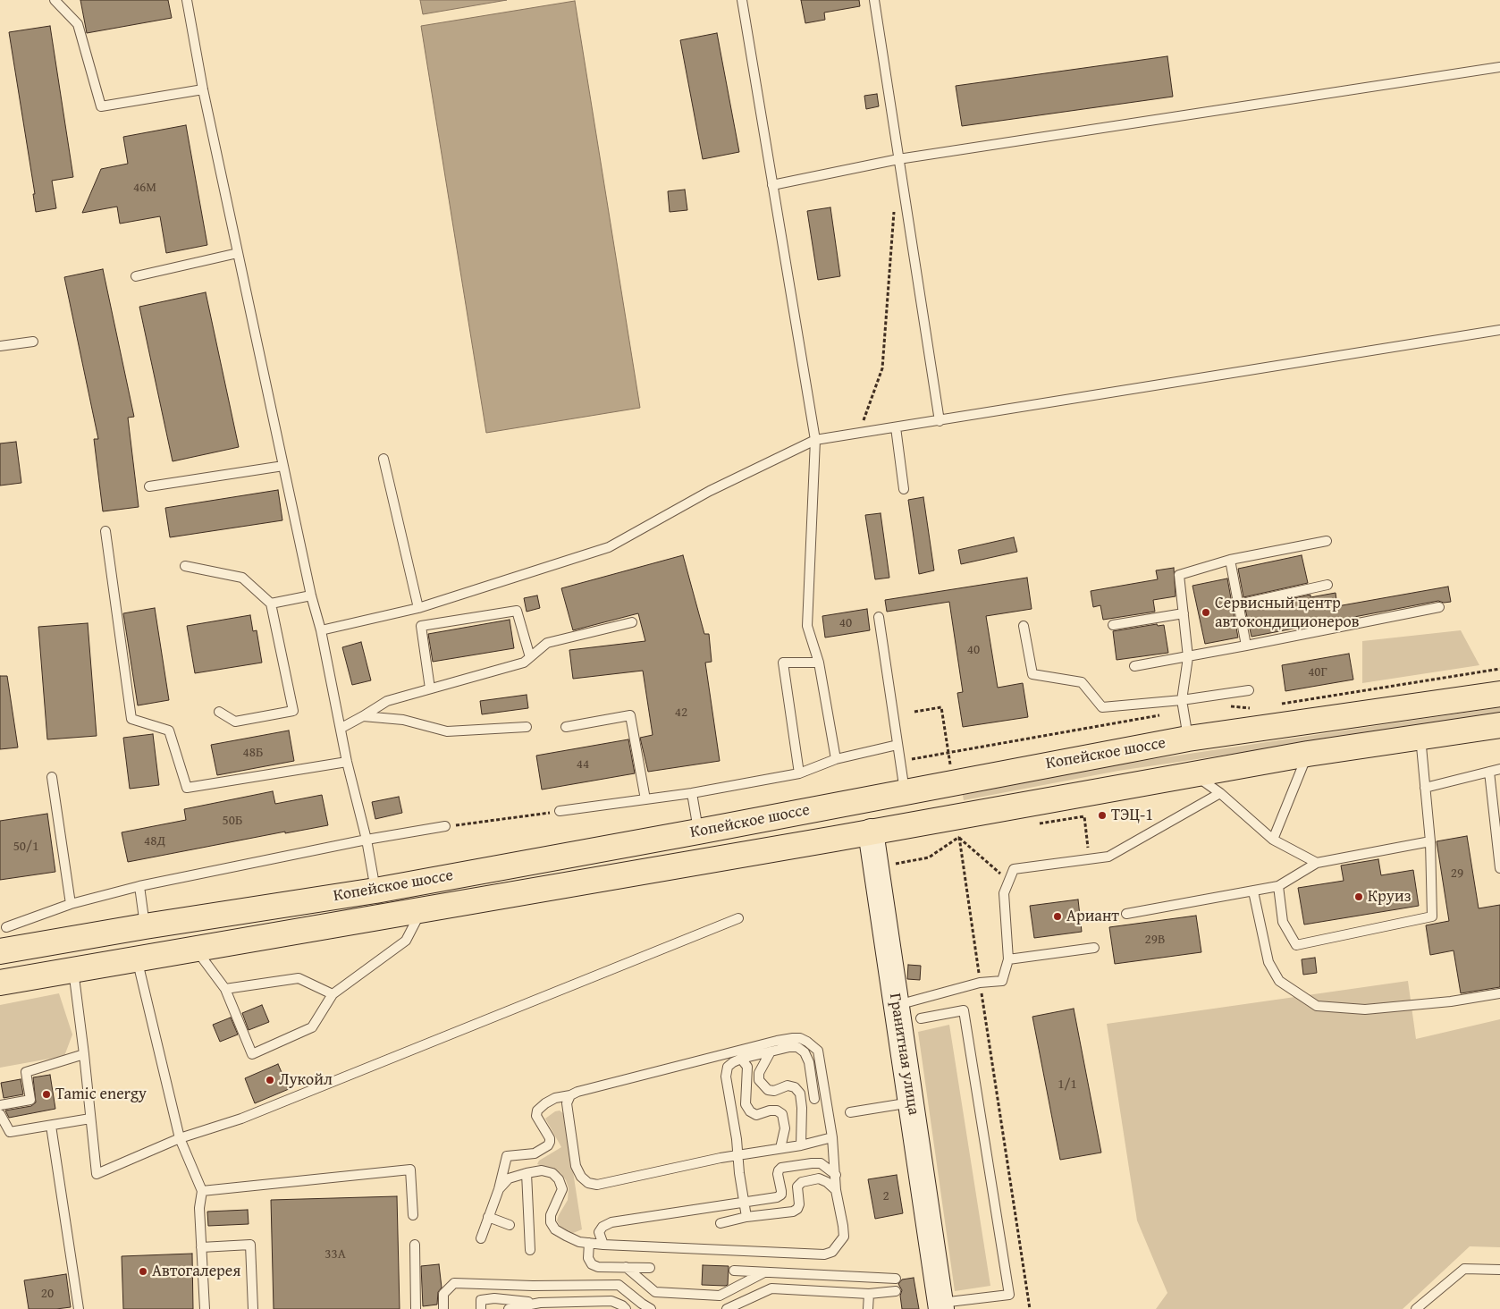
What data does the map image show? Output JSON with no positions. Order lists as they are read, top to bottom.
{
  "streets": {
    "main road": ["Копейское шоссе", "Гранитная улица"]
  },
  "crossings": [
    ["Копейское шоссе", "Гранитная улица"]
  ],
  "places": [
    "Сервисный центр автокондиционеров",
    "ТЭЦ-1",
    "Круиз",
    "Ариант",
    "Лукойл",
    "Tamic energy",
    "Автогалерея"
  ],
  "house_numbers": [
    "46М",
    "40",
    "40",
    "40Г",
    "42",
    "48Б",
    "44",
    "50Б",
    "48Д",
    "50/1",
    "29",
    "29В",
    "1/1",
    "2",
    "33А",
    "20"
  ]
}
